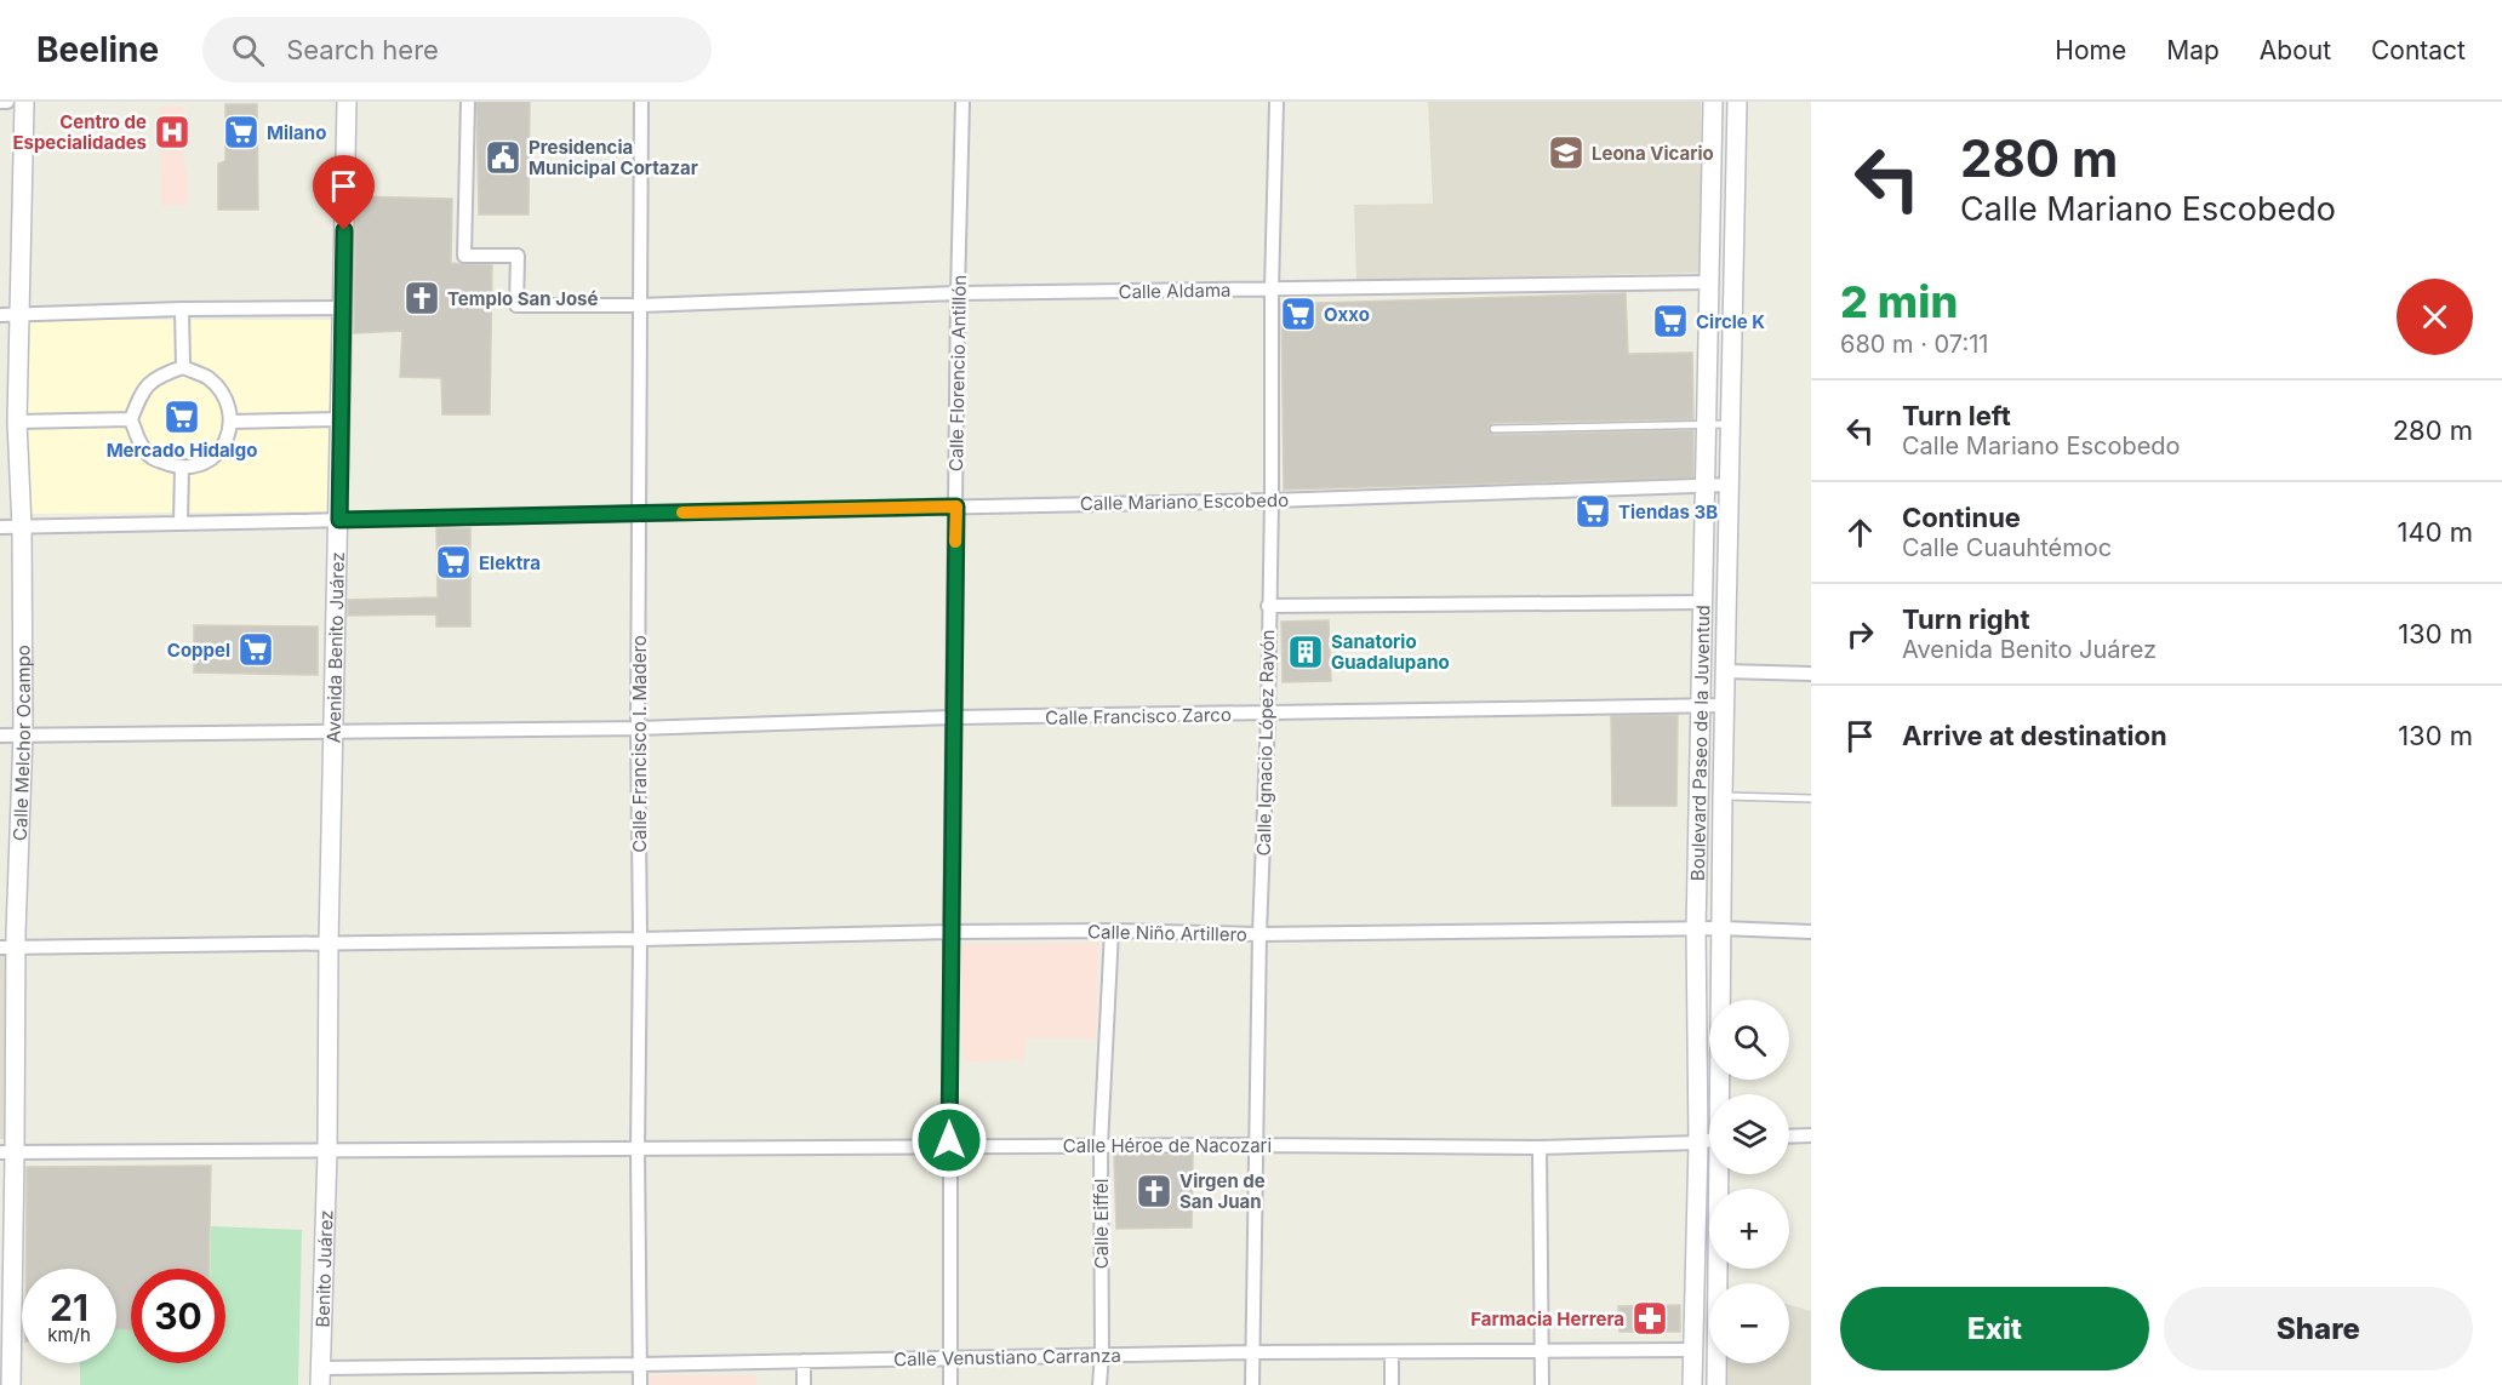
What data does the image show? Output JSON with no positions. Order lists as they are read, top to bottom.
{
  "streets": {
    "main road": [
      "Avenida Benito Juárez",
      "Calle Melchor Ocampo",
      "Boulevard Paseo de la Juventud",
      "Benito Juárez"
    ],
    "street": [
      "Calle Aldama",
      "Calle Florencio Antillón",
      "Calle Mariano Escobedo",
      "Calle Francisco Zarco",
      "Calle Ignacio López Rayón",
      "Calle Francisco I. Madero",
      "Calle Niño Artillero",
      "Calle Héroe de Nacozari",
      "Calle Eiffel",
      "Calle Venustiano Carranza"
    ]
  },
  "crossings": [
    ["Calle Aldama", "Calle Florencio Antillón"],
    ["Calle Aldama", "Calle Ignacio López Rayón"],
    ["Calle Aldama", "Boulevard Paseo de la Juventud"],
    ["Calle Aldama", "Calle Francisco I. Madero"],
    ["Calle Florencio Antillón", "Calle Mariano Escobedo"],
    ["Calle Florencio Antillón", "Calle Francisco Zarco"],
    ["Calle Florencio Antillón", "Calle Niño Artillero"],
    ["Calle Florencio Antillón", "Calle Héroe de Nacozari"],
    ["Calle Florencio Antillón", "Calle Venustiano Carranza"],
    ["Calle Mariano Escobedo", "Avenida Benito Juárez"],
    ["Calle Mariano Escobedo", "Calle Melchor Ocampo"],
    ["Calle Mariano Escobedo", "Calle Ignacio López Rayón"],
    ["Calle Mariano Escobedo", "Boulevard Paseo de la Juventud"],
    ["Calle Mariano Escobedo", "Calle Francisco I. Madero"],
    ["Avenida Benito Juárez", "Calle Francisco Zarco"],
    ["Avenida Benito Juárez", "Calle Niño Artillero"],
    ["Avenida Benito Juárez", "Calle Héroe de Nacozari"],
    ["Avenida Benito Juárez", "Benito Juárez"],
    ["Calle Francisco Zarco", "Calle Melchor Ocampo"],
    ["Calle Francisco Zarco", "Calle Ignacio López Rayón"],
    ["Calle Francisco Zarco", "Boulevard Paseo de la Juventud"],
    ["Calle Francisco Zarco", "Calle Francisco I. Madero"],
    ["Calle Melchor Ocampo", "Calle Niño Artillero"],
    ["Calle Melchor Ocampo", "Calle Héroe de Nacozari"],
    ["Calle Ignacio López Rayón", "Calle Niño Artillero"],
    ["Calle Ignacio López Rayón", "Calle Héroe de Nacozari"],
    ["Calle Ignacio López Rayón", "Calle Venustiano Carranza"],
    ["Boulevard Paseo de la Juventud", "Calle Niño Artillero"],
    ["Boulevard Paseo de la Juventud", "Calle Héroe de Nacozari"],
    ["Boulevard Paseo de la Juventud", "Calle Venustiano Carranza"],
    ["Calle Francisco I. Madero", "Calle Niño Artillero"],
    ["Calle Francisco I. Madero", "Calle Héroe de Nacozari"],
    ["Calle Francisco I. Madero", "Calle Venustiano Carranza"],
    ["Calle Niño Artillero", "Calle Eiffel"],
    ["Calle Héroe de Nacozari", "Calle Eiffel"],
    ["Calle Héroe de Nacozari", "Benito Juárez"],
    ["Calle Eiffel", "Calle Venustiano Carranza"],
    ["Benito Juárez", "Calle Venustiano Carranza"]
  ],
  "places": {
    "hospital": ["Centro de Especialidades"],
    "supermarket": [
      "Milano",
      "Oxxo",
      "Circle K",
      "Mercado Hidalgo",
      "Tiendas 3B",
      "Elektra",
      "Coppel"
    ],
    "school or university": ["Leona Vicario"],
    "public building": ["Presidencia Municipal Cortazar"],
    "church": ["Templo San José", "Virgen de San Juan"],
    "building": ["Sanatorio Guadalupano"],
    "pharmacy": ["Farmacia Herrera"]
  },
  "page": {
    "header": "Beeline",
    "search": "Search here",
    "nav": [
      "Home",
      "Map",
      "About",
      "Contact"
    ],
    "turn": ["280 m", "Calle Mariano Escobedo"],
    "heading": ["2 min", "680 m · 07:11"],
    "list": [
      {
        "name": "Turn left",
        "note": "Calle Mariano Escobedo",
        "value": "280 m"
      },
      {
        "name": "Continue",
        "note": "Calle Cuauhtémoc",
        "value": "140 m"
      },
      {
        "name": "Turn right",
        "note": "Avenida Benito Juárez",
        "value": "130 m"
      },
      {
        "name": "Arrive at destination",
        "value": "130 m"
      }
    ],
    "map_buttons": ["+", "−"],
    "speed": "21 km/h",
    "limit": "30",
    "buttons": ["Exit", "Share"]
  }
}
